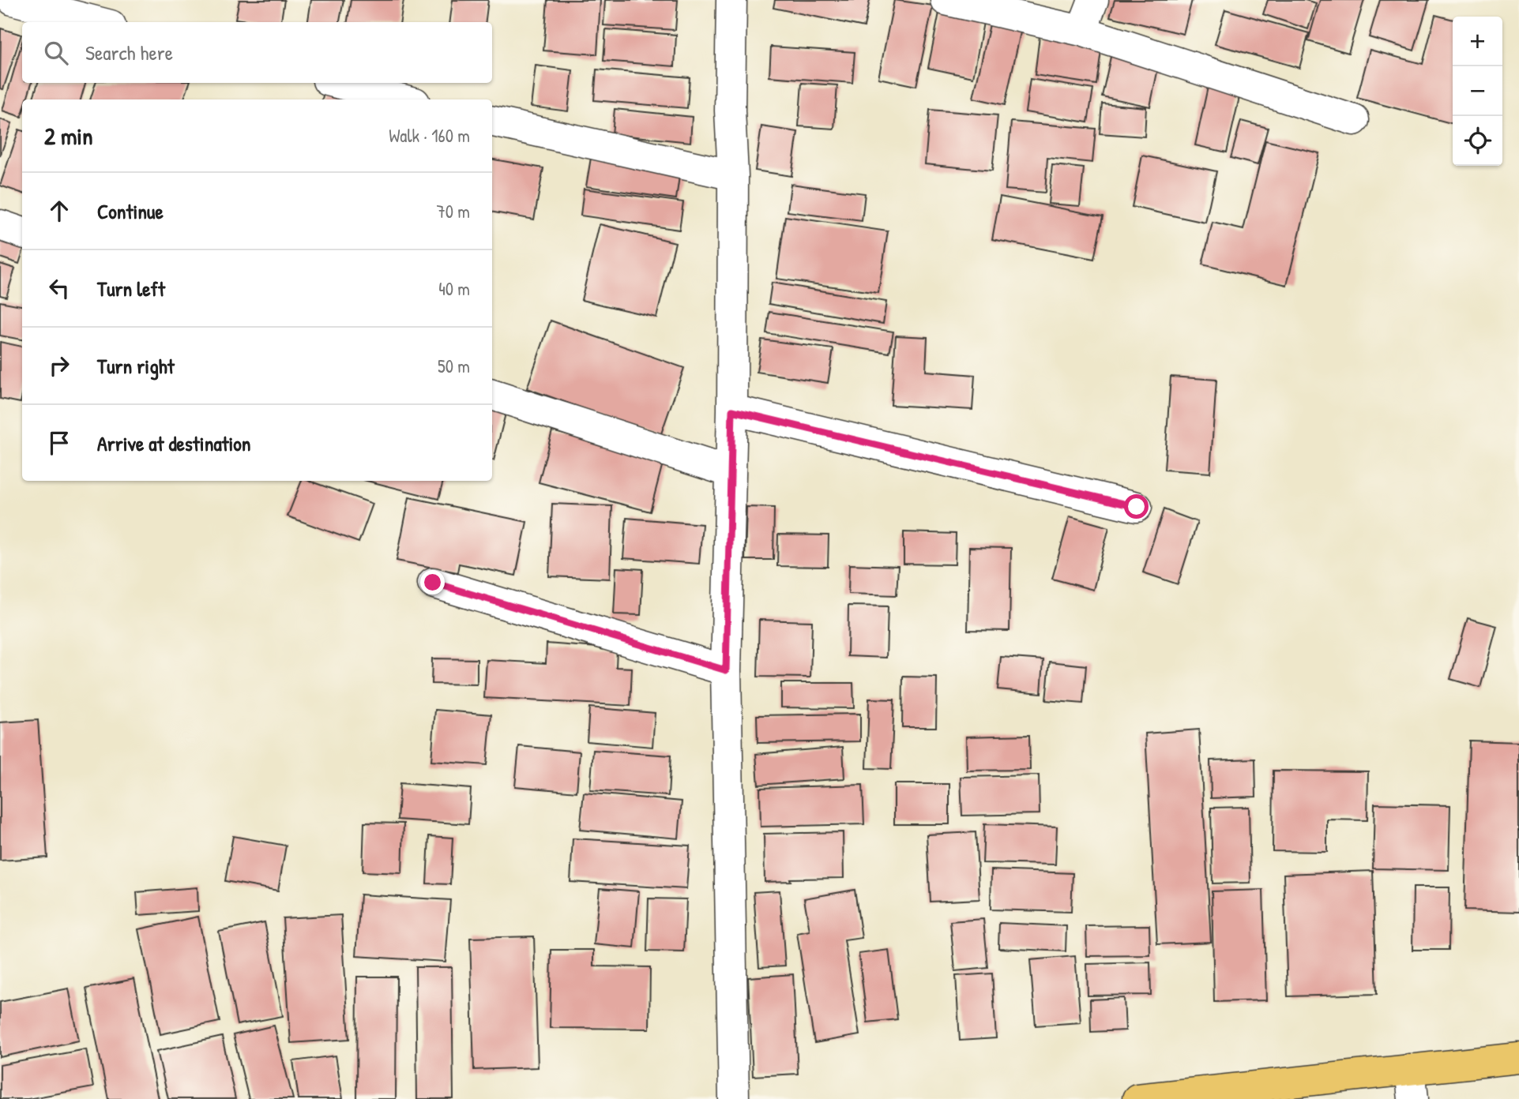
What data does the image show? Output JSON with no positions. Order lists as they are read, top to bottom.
{
  "page": {
    "map_buttons": ["+", "−"],
    "search": "Search here",
    "heading": ["2 min", "Walk · 160 m"],
    "list": [
      ["Continue", "70 m"],
      ["Turn left", "40 m"],
      ["Turn right", "50 m"],
      "Arrive at destination"
    ]
  }
}
